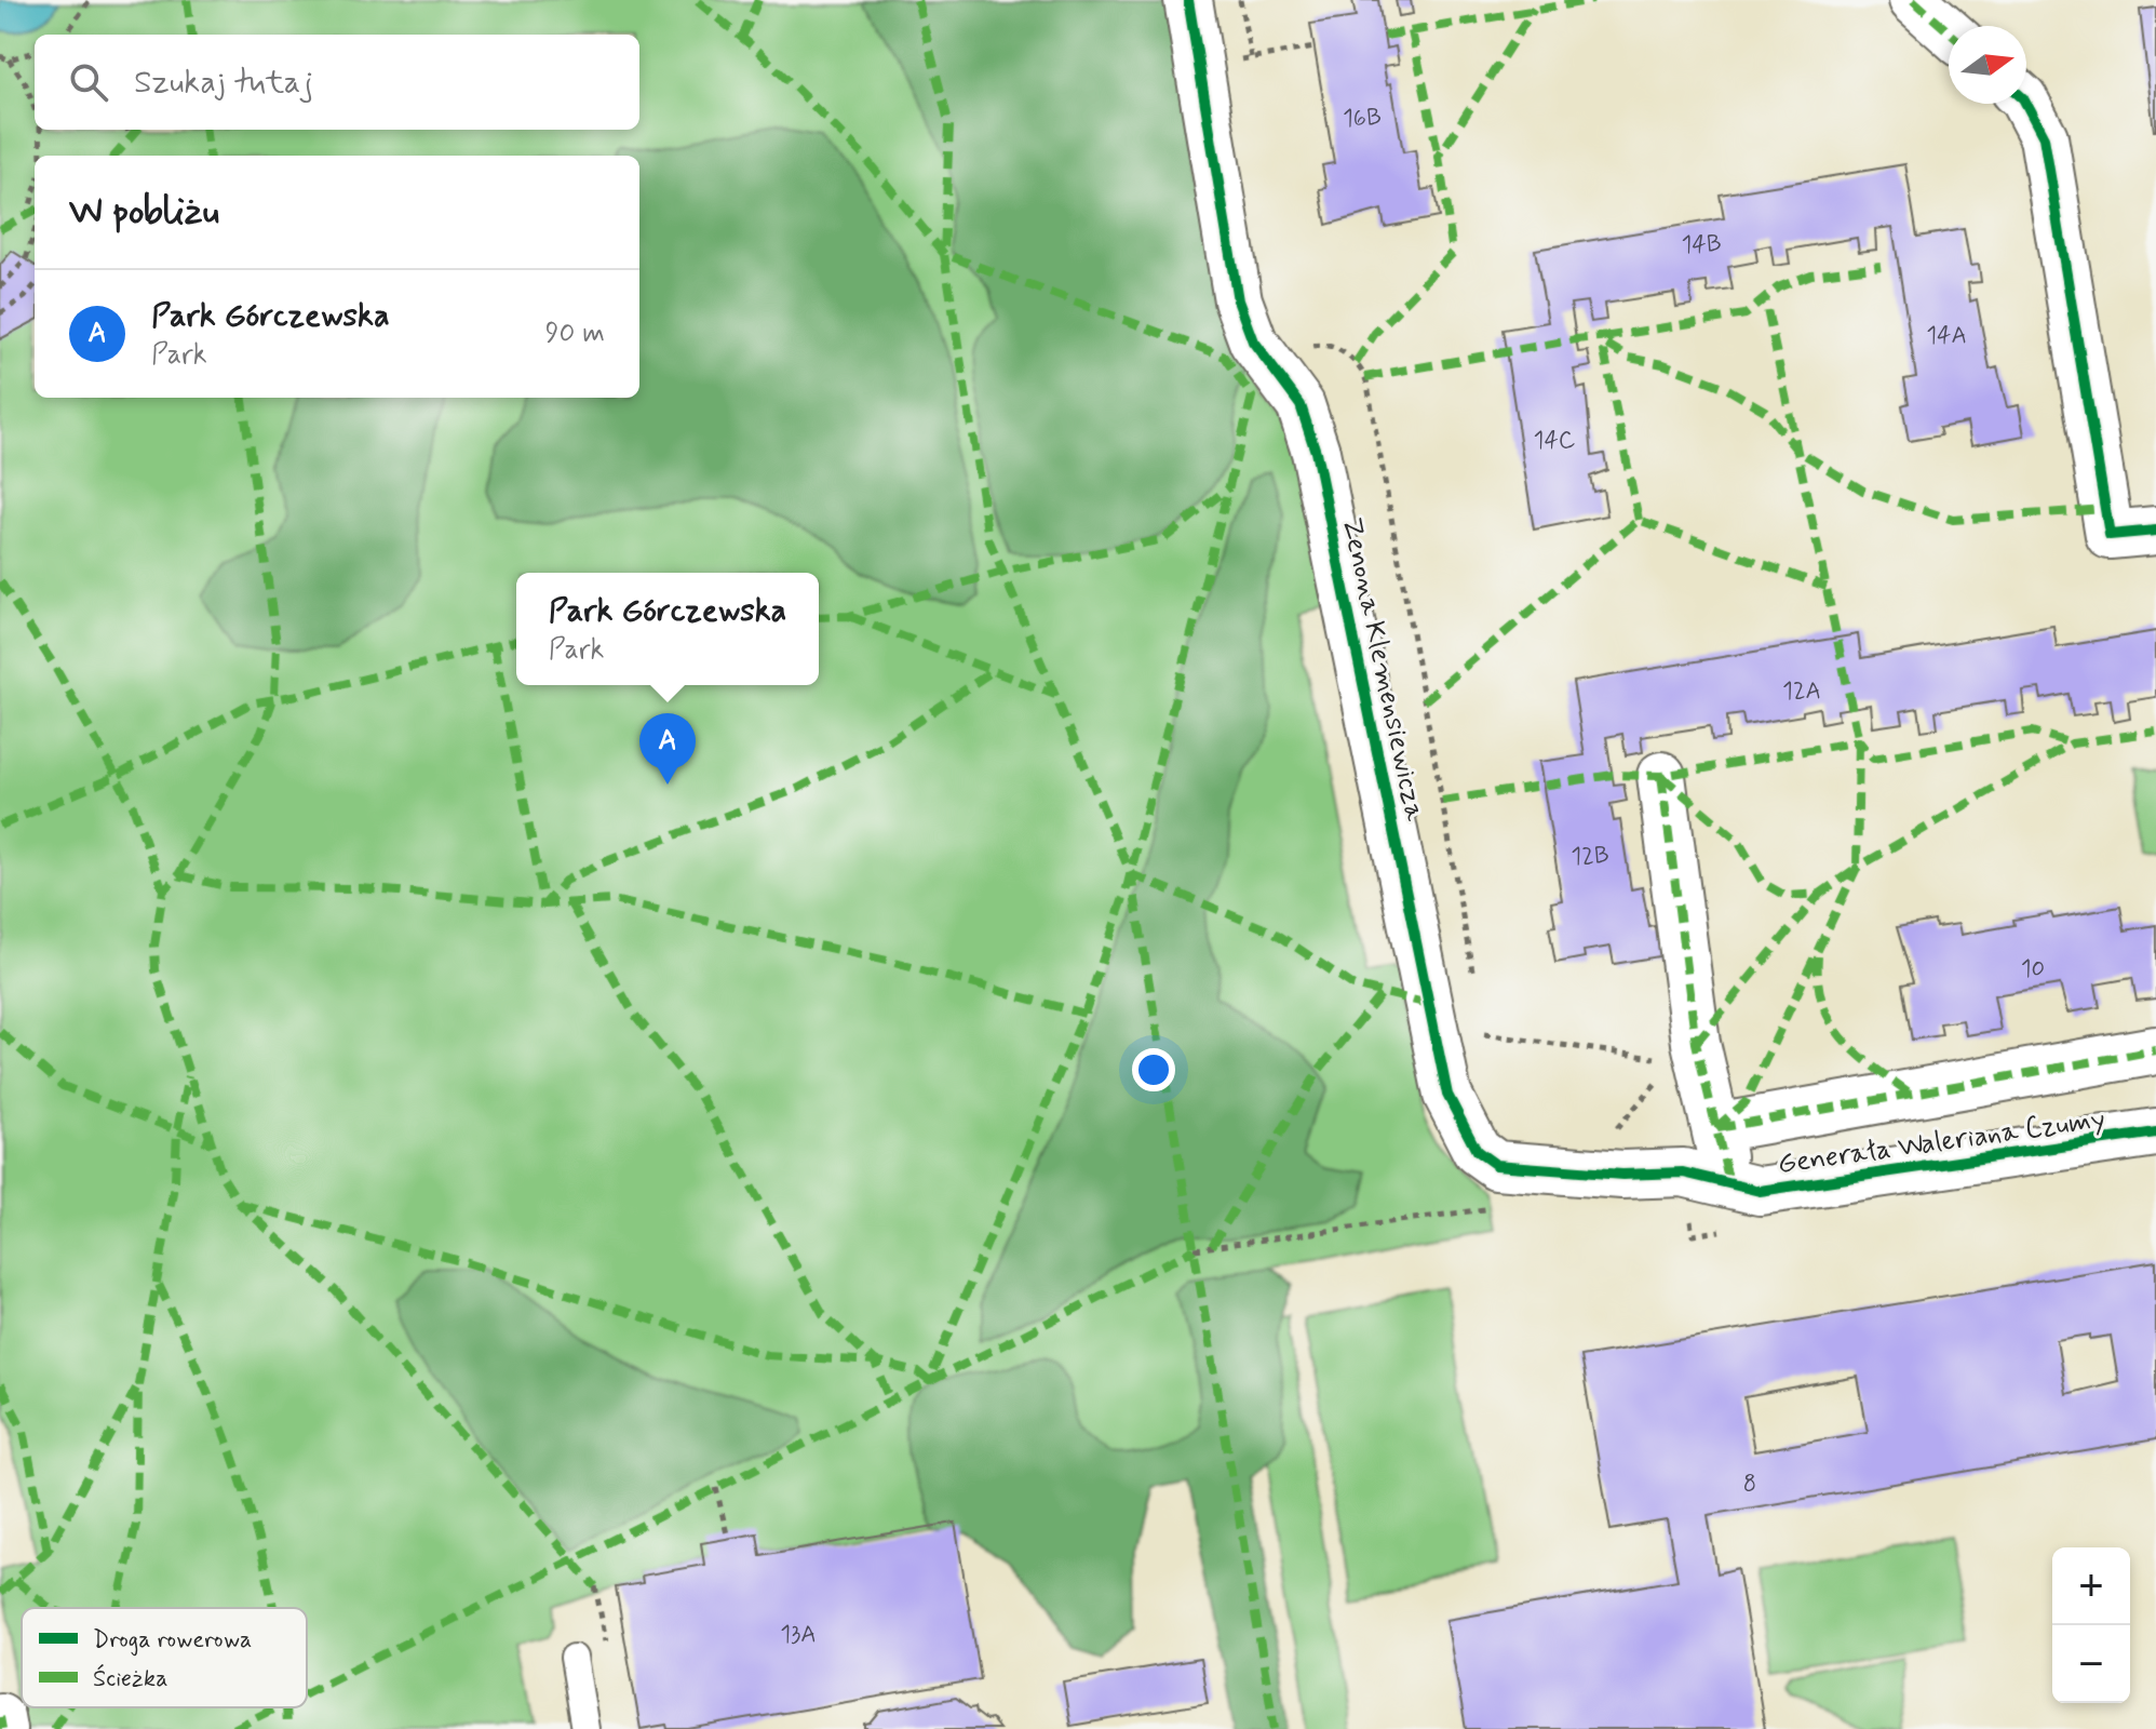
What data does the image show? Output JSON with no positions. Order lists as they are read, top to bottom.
{
  "streets": {
    "street": ["Zenona Klemensiewicza", "Generała Waleriana Czumy"]
  },
  "crossings": [
    ["Zenona Klemensiewicza", "Generała Waleriana Czumy"]
  ],
  "house_numbers": [
    "16B",
    "14B",
    "14A",
    "14C",
    "12A",
    "12B",
    "10",
    "8",
    "13A"
  ],
  "legend": ["Droga rowerowa", "Ścieżka"],
  "north": "right",
  "page": {
    "search": "Szukaj tutaj",
    "heading": "W pobliżu",
    "list": [
      {
        "mark": "A",
        "name": "Park Górczewska",
        "note": "Park",
        "value": "90 m"
      }
    ],
    "popup": ["Park Górczewska", "Park"],
    "pins": "A",
    "map_buttons": ["+", "−"]
  }
}
